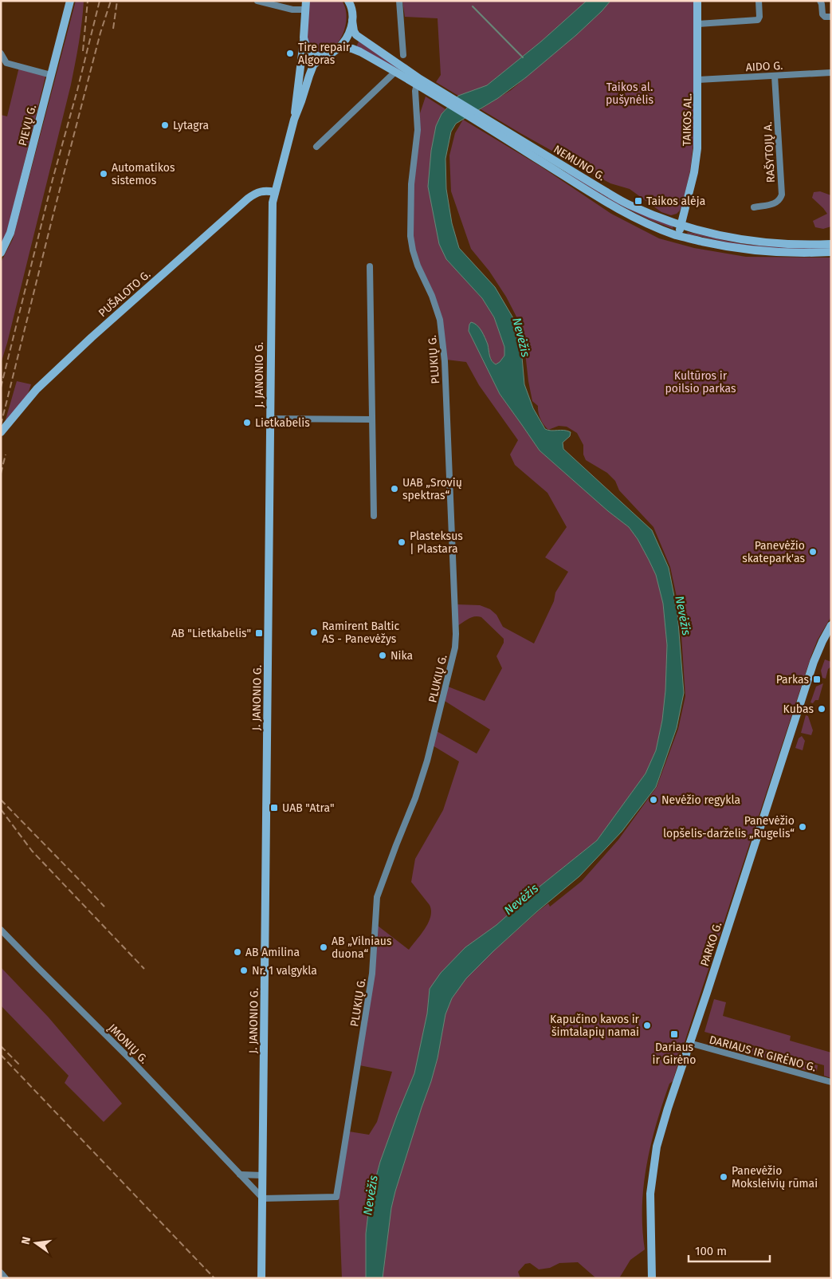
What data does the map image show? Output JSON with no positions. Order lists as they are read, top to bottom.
{
  "streets": {
    "main road": [
      "TAIKOS AL.",
      "PIEVŲ G.",
      "NEMUNO G.",
      "PUŠALOTO G.",
      "J. JANONIO G.",
      "PARKO G."
    ],
    "street": [
      "AIDO G.",
      "RAŠYTOJŲ A.",
      "PLUKIŲ G.",
      "ĮMONIŲ G.",
      "DARIAUS IR GIRĖNO G."
    ]
  },
  "crossings": [
    ["AIDO G.", "TAIKOS AL."],
    ["AIDO G.", "RAŠYTOJŲ A."],
    ["TAIKOS AL.", "NEMUNO G."],
    ["NEMUNO G.", "PLUKIŲ G."],
    ["PUŠALOTO G.", "J. JANONIO G."],
    ["PLUKIŲ G.", "J. JANONIO G."],
    ["PLUKIŲ G.", "ĮMONIŲ G."],
    ["J. JANONIO G.", "ĮMONIŲ G."],
    ["PARKO G.", "DARIAUS IR GIRĖNO G."]
  ],
  "water": ["Nevėžis"],
  "parks": ["Taikos al. pušynėlis", "Kultūros ir poilsio parkas"],
  "places": {
    "other": [
      "Tire repair Algoras",
      "Lytagra",
      "Automatikos sistemos",
      "Lietkabelis",
      "UAB „Srovių spektras“",
      "Plasteksus | Plastara",
      "Panevėžio skatepark'as",
      "Ramirent Baltic AS - Panevėžys",
      "Nika",
      "Kubas",
      "Nevėžio regykla",
      "Panevėžio lopšelis-darželis „Rugelis“",
      "AB „Vilniaus duona“",
      "AB Amilina",
      "Nr. 1 valgykla",
      "Kapučino kavos ir šimtalapių namai",
      "Panevėžio Moksleivių rūmai"
    ],
    "transit": [
      "Taikos alėja",
      "AB \"Lietkabelis\"",
      "Parkas",
      "UAB \"Atra\"",
      "Dariaus ir Girėno"
    ]
  },
  "scale_bar": "100 m",
  "north": "left"
}
